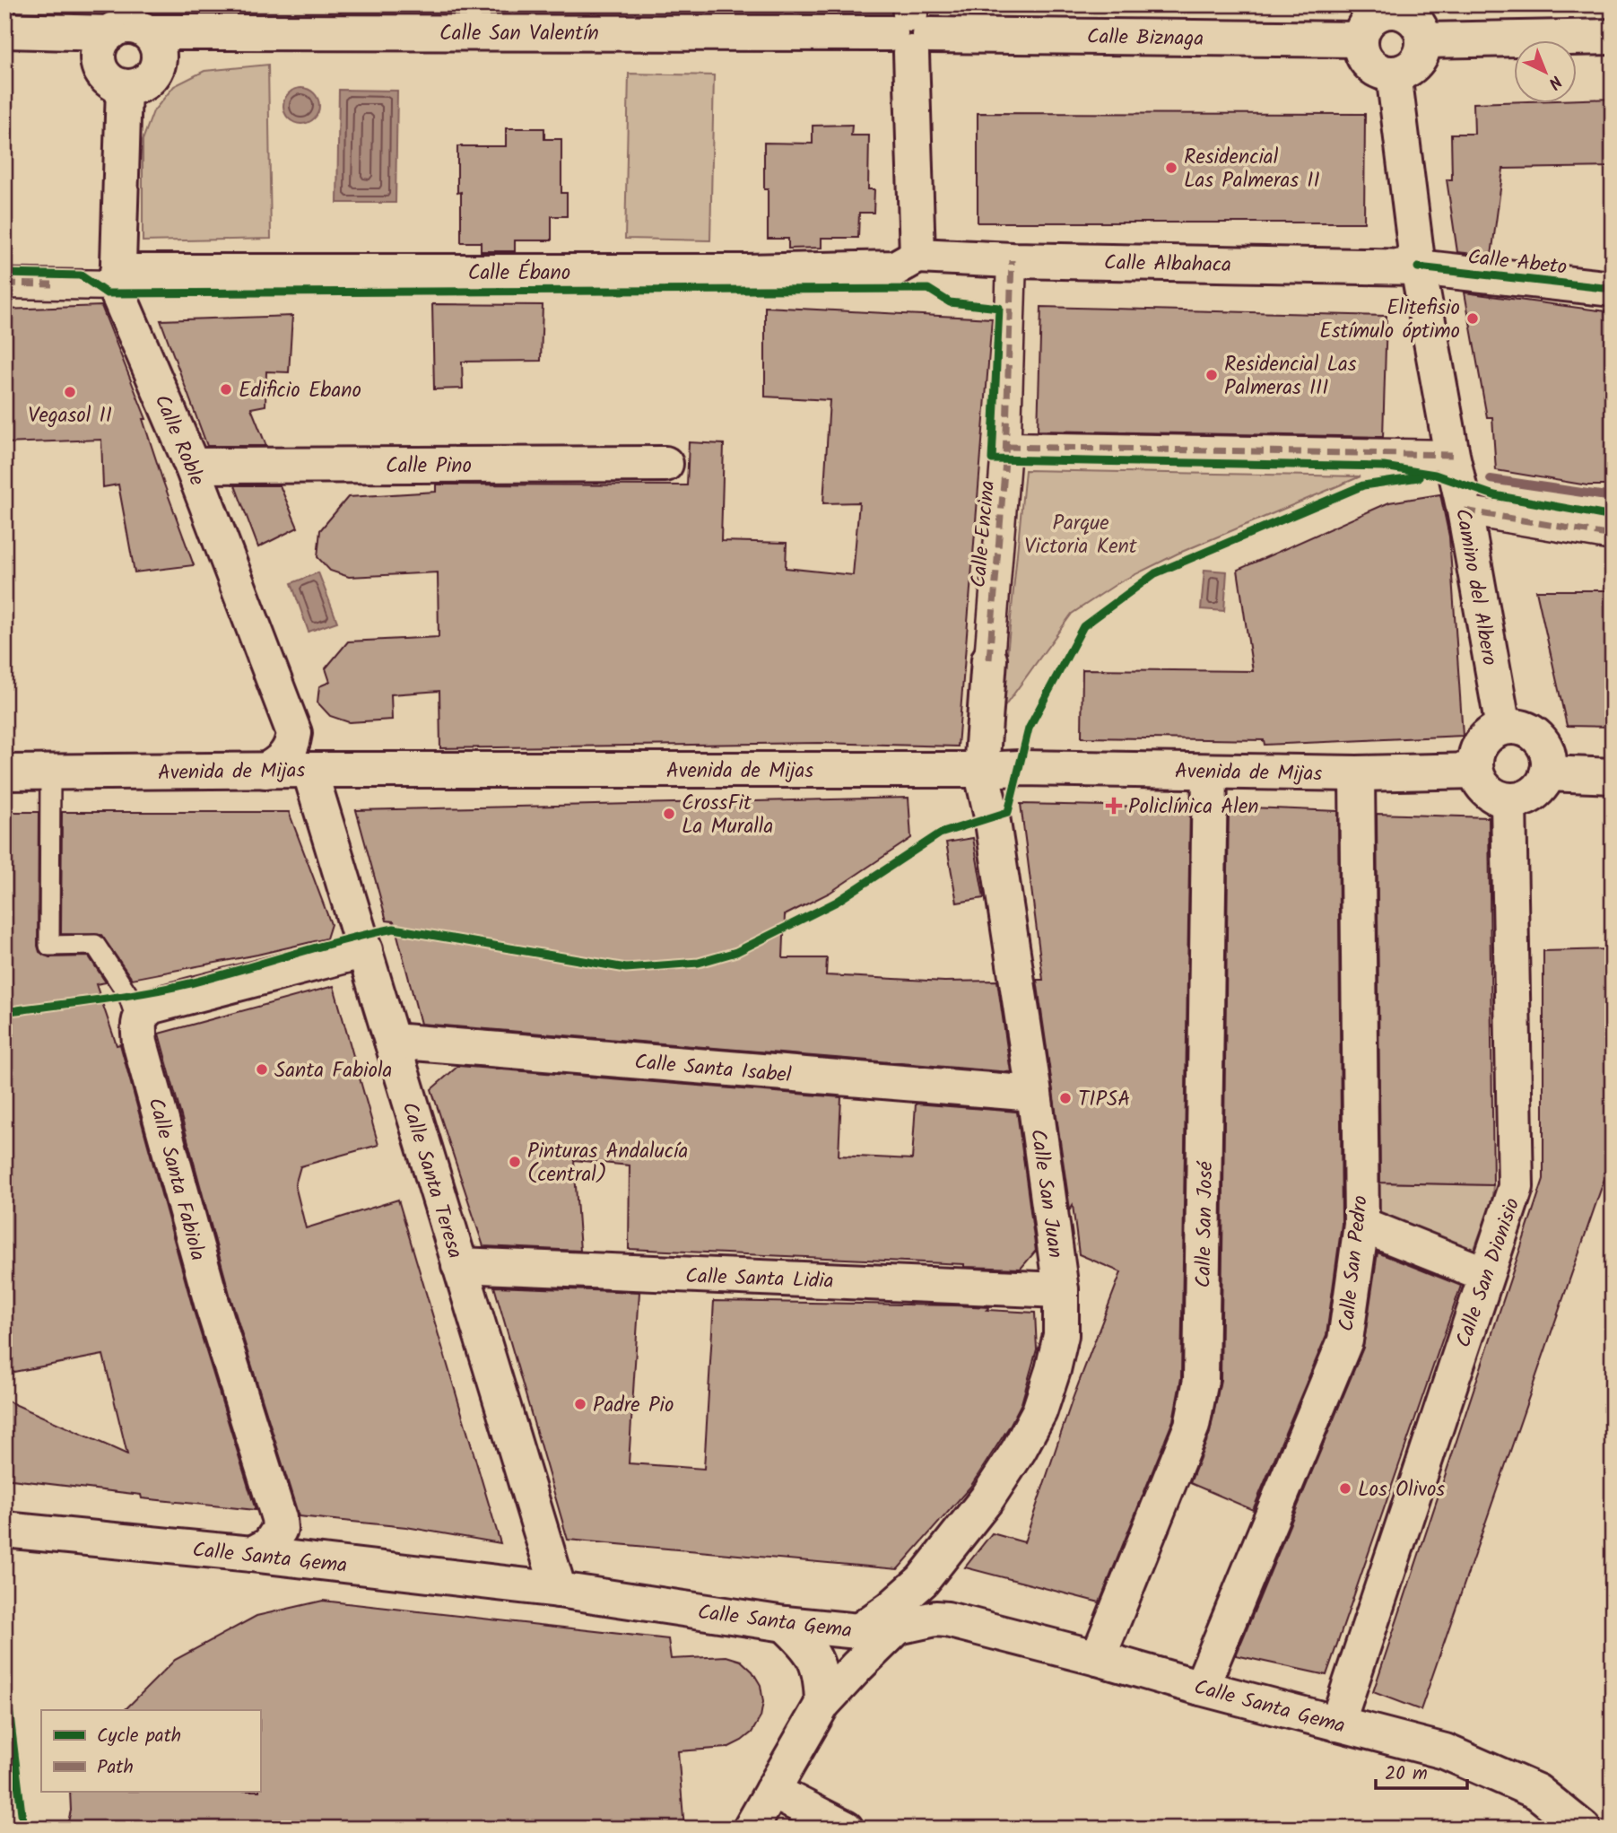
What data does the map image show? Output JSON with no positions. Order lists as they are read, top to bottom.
{
  "streets": {
    "street": [
      "Calle San Valentín",
      "Calle Biznaga",
      "Calle Abeto",
      "Calle Albahaca",
      "Calle Ébano",
      "Calle Roble",
      "Calle Pino",
      "Calle Encina",
      "Camino del Albero",
      "Avenida de Mijas",
      "Calle Santa Isabel",
      "Calle Santa Fabiola",
      "Calle Santa Teresa",
      "Calle San Juan",
      "Calle San José",
      "Calle San Pedro",
      "Calle San Dionisio",
      "Calle Santa Lidia",
      "Calle Santa Gema"
    ]
  },
  "crossings": [
    ["Calle San Valentín", "Calle Biznaga"],
    ["Calle San Valentín", "Calle Roble"],
    ["Calle Biznaga", "Camino del Albero"],
    ["Calle Abeto", "Calle Albahaca"],
    ["Calle Abeto", "Camino del Albero"],
    ["Calle Albahaca", "Calle Ébano"],
    ["Calle Albahaca", "Calle Encina"],
    ["Calle Albahaca", "Camino del Albero"],
    ["Calle Ébano", "Calle Roble"],
    ["Calle Roble", "Calle Pino"],
    ["Calle Roble", "Avenida de Mijas"],
    ["Calle Encina", "Avenida de Mijas"],
    ["Calle Encina", "Calle San Juan"],
    ["Camino del Albero", "Avenida de Mijas"],
    ["Camino del Albero", "Calle San Dionisio"],
    ["Avenida de Mijas", "Calle Santa Teresa"],
    ["Avenida de Mijas", "Calle San Juan"],
    ["Avenida de Mijas", "Calle San José"],
    ["Avenida de Mijas", "Calle San Pedro"],
    ["Avenida de Mijas", "Calle San Dionisio"],
    ["Calle Santa Isabel", "Calle Santa Teresa"],
    ["Calle Santa Isabel", "Calle San Juan"],
    ["Calle Santa Fabiola", "Calle Santa Gema"],
    ["Calle Santa Teresa", "Calle Santa Lidia"],
    ["Calle Santa Teresa", "Calle Santa Gema"],
    ["Calle San Juan", "Calle Santa Lidia"],
    ["Calle San Juan", "Calle Santa Gema"],
    ["Calle San José", "Calle Santa Gema"],
    ["Calle San Pedro", "Calle Santa Gema"],
    ["Calle San Dionisio", "Calle Santa Gema"]
  ],
  "parks": ["Parque Victoria Kent"],
  "places": {
    "other": [
      "Residencial Las Palmeras II",
      "Elitefisio Estímulo óptimo",
      "Residencial Las Palmeras III",
      "Edificio Ebano",
      "Vegasol II",
      "CrossFit La Muralla",
      "Santa Fabiola",
      "TIPSA",
      "Pinturas Andalucía (central)",
      "Padre Pio",
      "Los Olivos"
    ],
    "health": ["Policlínica Alen"]
  },
  "legend": ["Cycle path", "Path"],
  "scale_bar": "20 m",
  "north": "bottom right"
}
